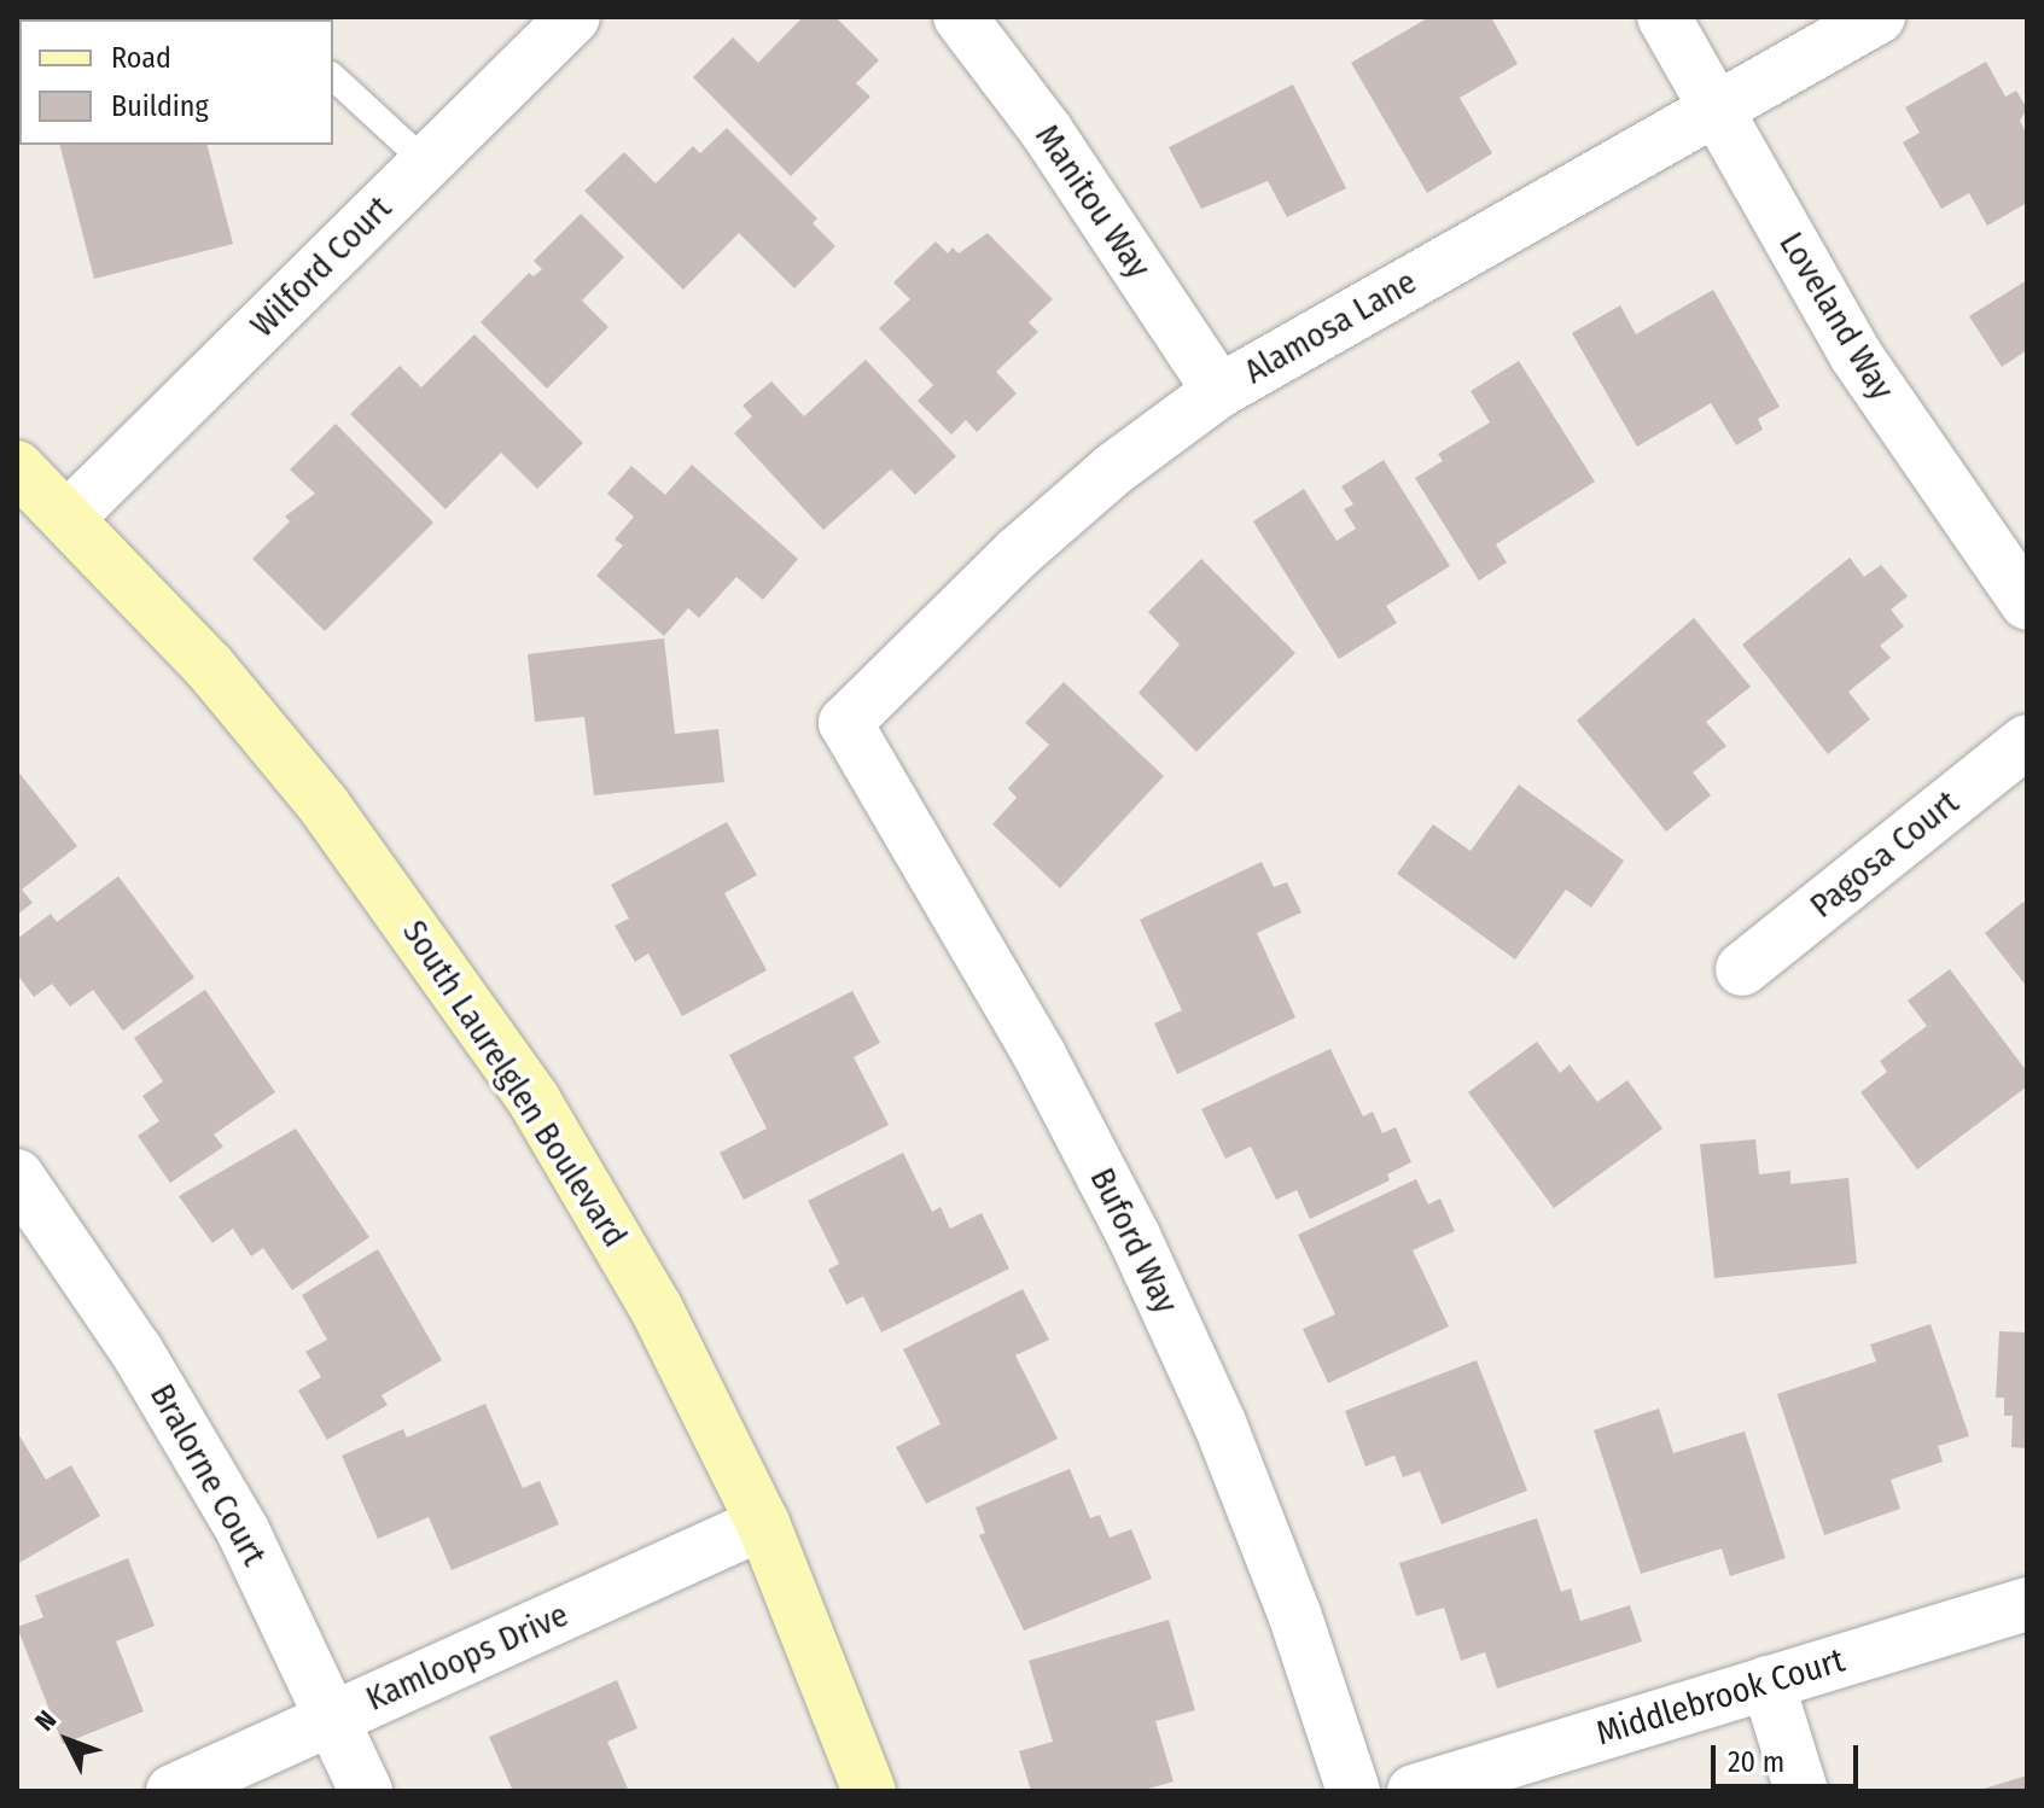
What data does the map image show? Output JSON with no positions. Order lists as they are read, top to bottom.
{
  "streets": {
    "street": [
      "Manitou Way",
      "Wilford Court",
      "Loveland Way",
      "Alamosa Lane",
      "Pagosa Court",
      "South Laurelglen Boulevard",
      "Buford Way",
      "Bralorne Court",
      "Kamloops Drive",
      "Middlebrook Court"
    ]
  },
  "crossings": [
    ["Manitou Way", "Alamosa Lane"],
    ["Wilford Court", "South Laurelglen Boulevard"],
    ["Loveland Way", "Alamosa Lane"],
    ["Alamosa Lane", "Buford Way"],
    ["South Laurelglen Boulevard", "Kamloops Drive"],
    ["Bralorne Court", "Kamloops Drive"]
  ],
  "legend": ["Road", "Building"],
  "scale_bar": "20 m",
  "north": "top left"
}
